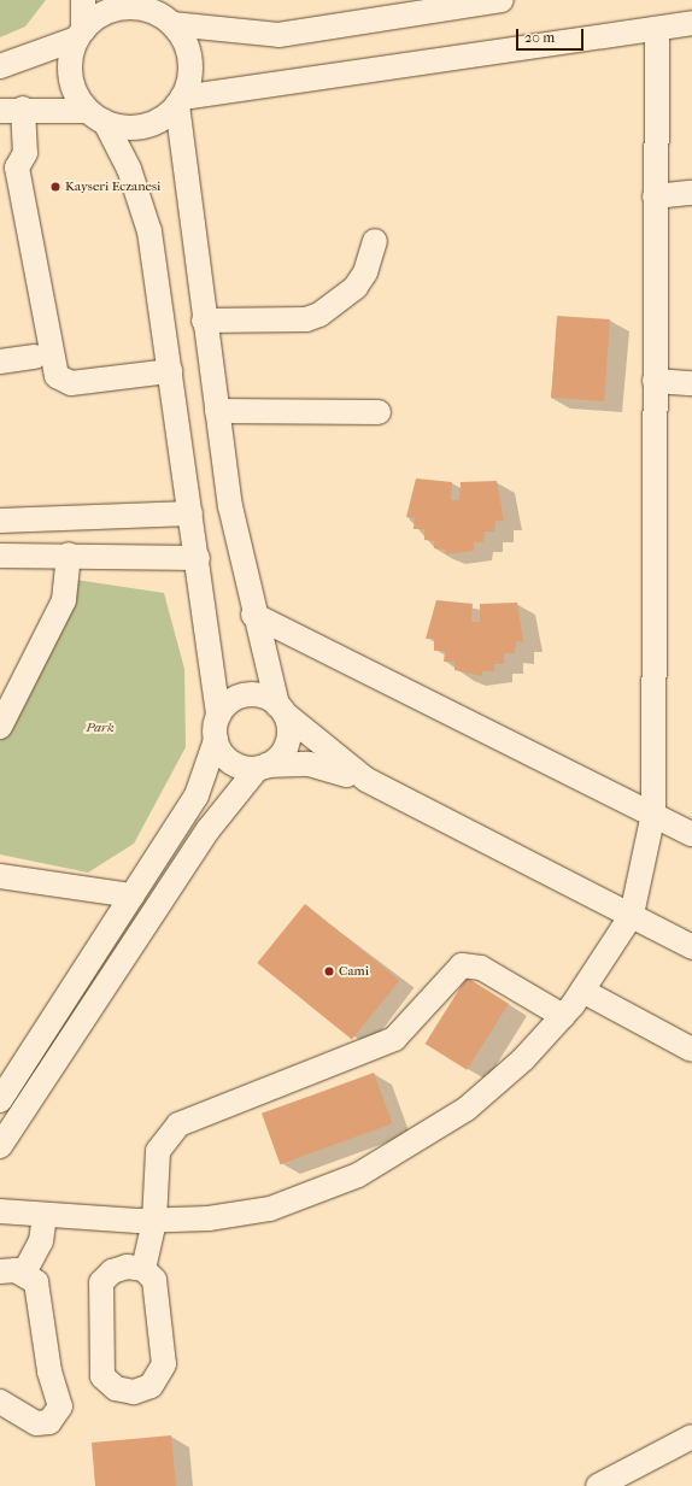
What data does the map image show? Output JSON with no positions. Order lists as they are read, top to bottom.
{
  "parks": ["Park"],
  "places": ["Kayseri Eczanesi", "Cami"],
  "scale_bar": "20 m"
}
